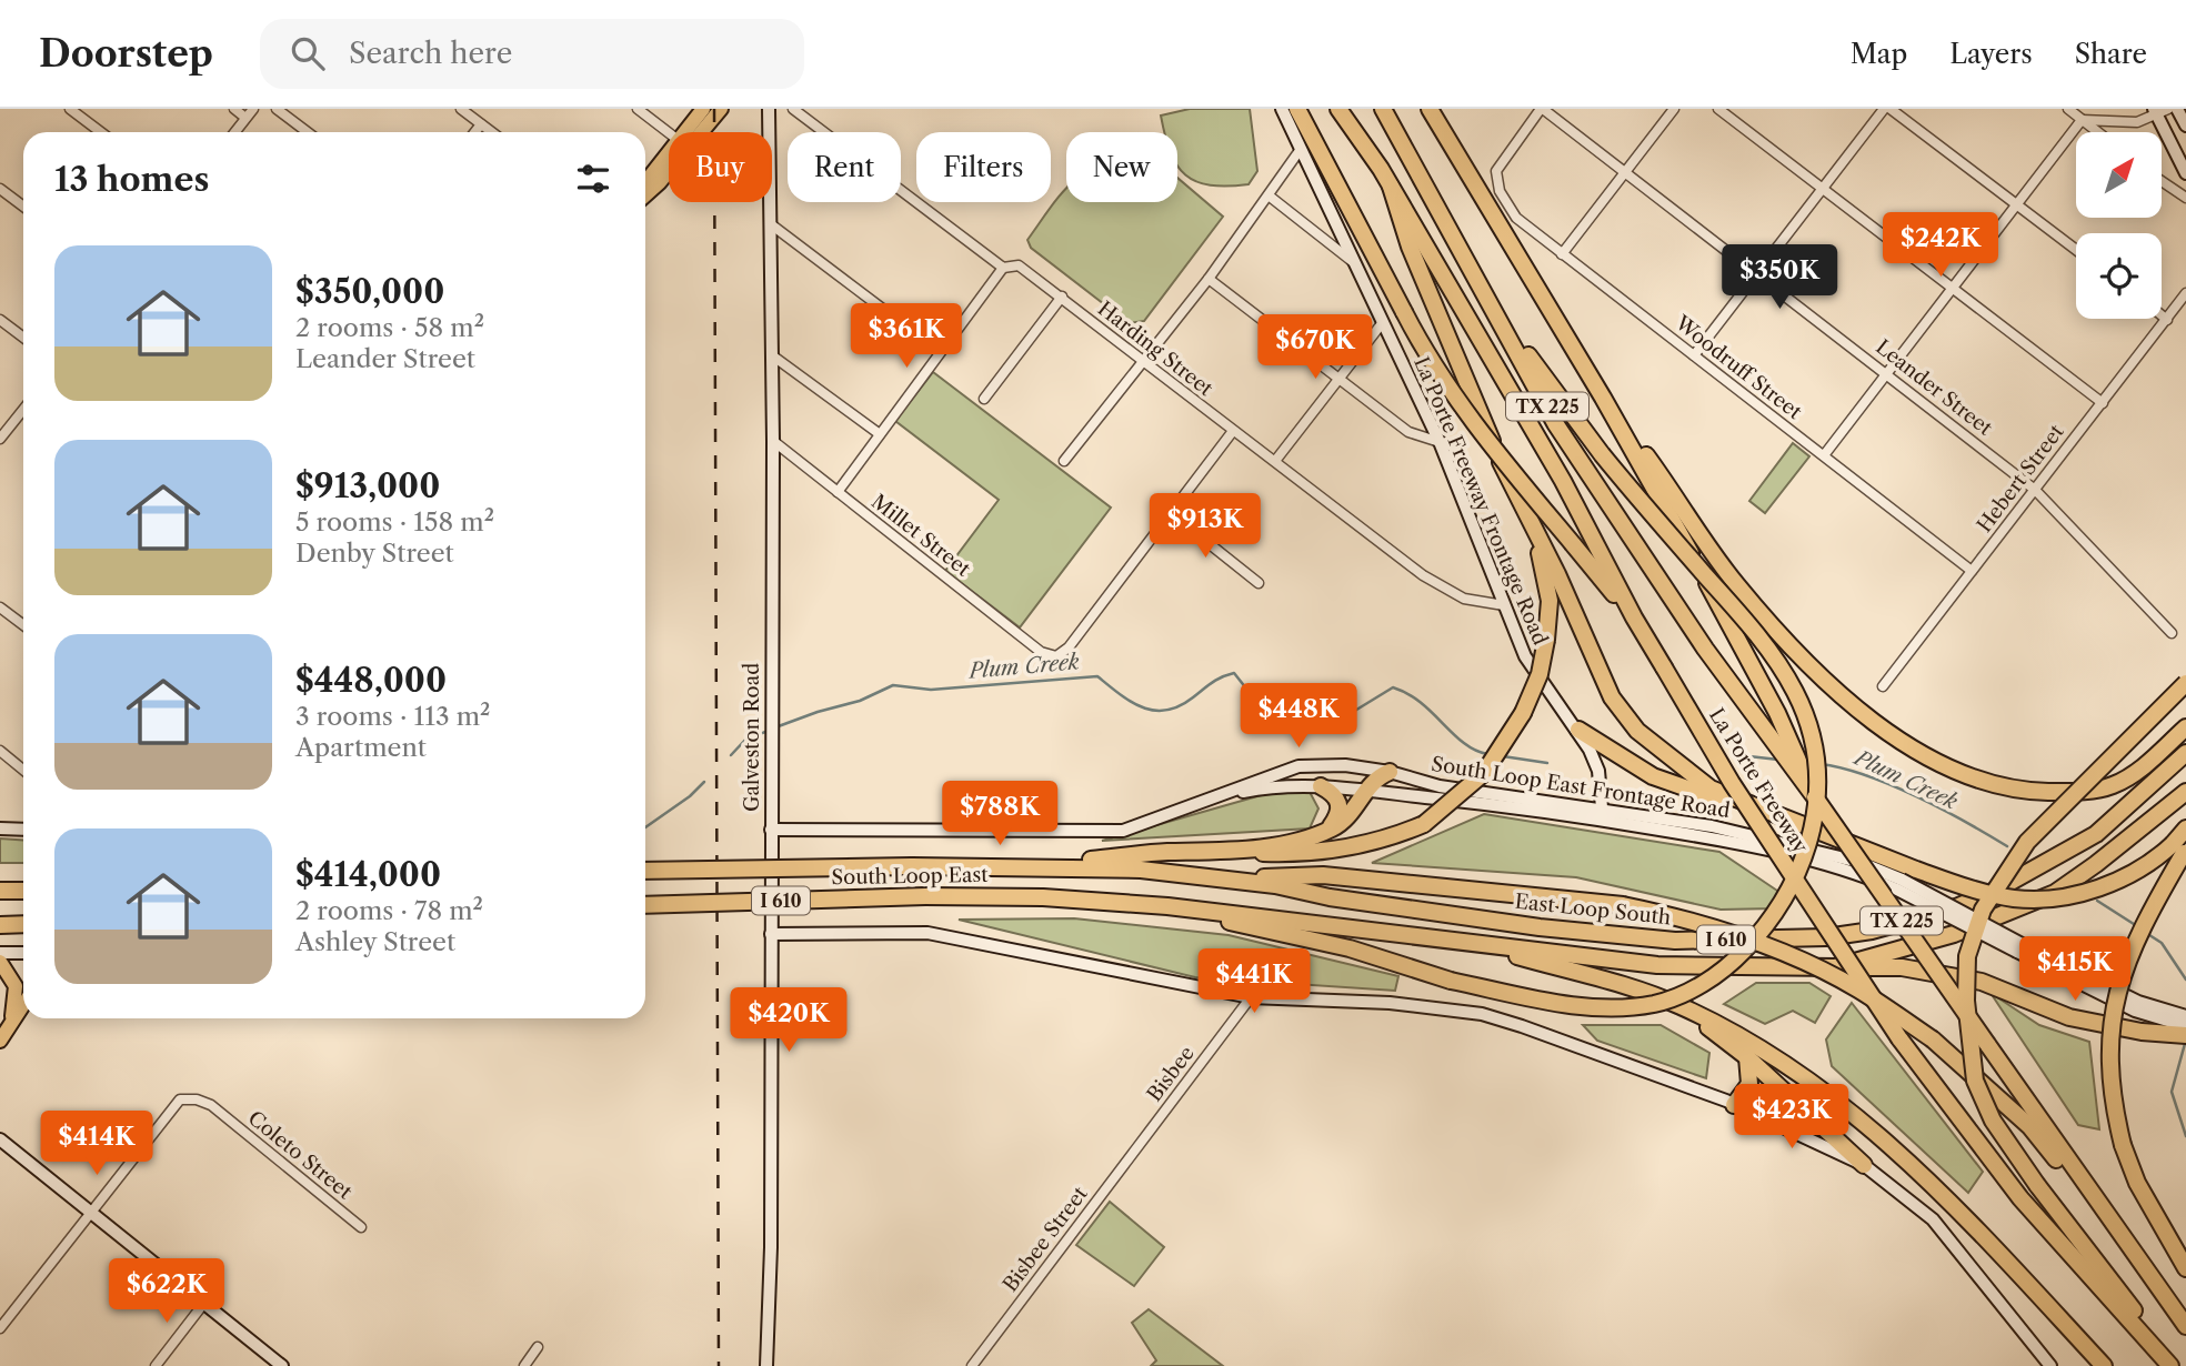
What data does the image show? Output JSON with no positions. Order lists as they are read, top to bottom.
{
  "streets": {
    "highway": [
      "TX 225",
      "La Porte Freeway",
      "South Loop East",
      "I 610",
      "East Loop South"
    ],
    "main road": ["La Porte Freeway Frontage Road", "Galveston Road", "South Loop East Frontage Road"],
    "street": [
      "Harding Street",
      "Woodruff Street",
      "Leander Street",
      "Hebert Street",
      "Millet Street",
      "Bisbee",
      "Coleto Street",
      "Bisbee Street"
    ]
  },
  "crossings": [
    ["Harding Street", "La Porte Freeway Frontage Road"],
    ["Woodruff Street", "Leander Street"],
    ["Woodruff Street", "Hebert Street"],
    ["Leander Street", "Hebert Street"],
    ["La Porte Freeway Frontage Road", "South Loop East Frontage Road"],
    ["Millet Street", "Galveston Road"],
    ["Galveston Road", "South Loop East Frontage Road"],
    ["South Loop East", "I 610"],
    ["South Loop East", "East Loop South"],
    ["Bisbee", "Bisbee Street"]
  ],
  "water": ["Plum Creek"],
  "north": "top right",
  "page": {
    "header": "Doorstep",
    "search": "Search here",
    "nav": ["Map", "Layers", "Share"],
    "chip": [
      "Buy",
      "Rent",
      "Filters",
      "New"
    ],
    "heading": "13 homes",
    "price": [
      "$242K",
      "$350K",
      "$361K",
      "$670K",
      "$913K",
      "$448K",
      "$788K",
      "$415K",
      "$441K",
      "$420K",
      "$423K",
      "$414K",
      "$622K"
    ],
    "list": [
      {
        "name": "$350,000",
        "note": "2 rooms · 58 m² · Leander Street"
      },
      {
        "name": "$913,000",
        "note": "5 rooms · 158 m² · Denby Street"
      },
      {
        "name": "$448,000",
        "note": "3 rooms · 113 m² · Apartment"
      },
      {
        "name": "$414,000",
        "note": "2 rooms · 78 m² · Ashley Street"
      }
    ]
  }
}
